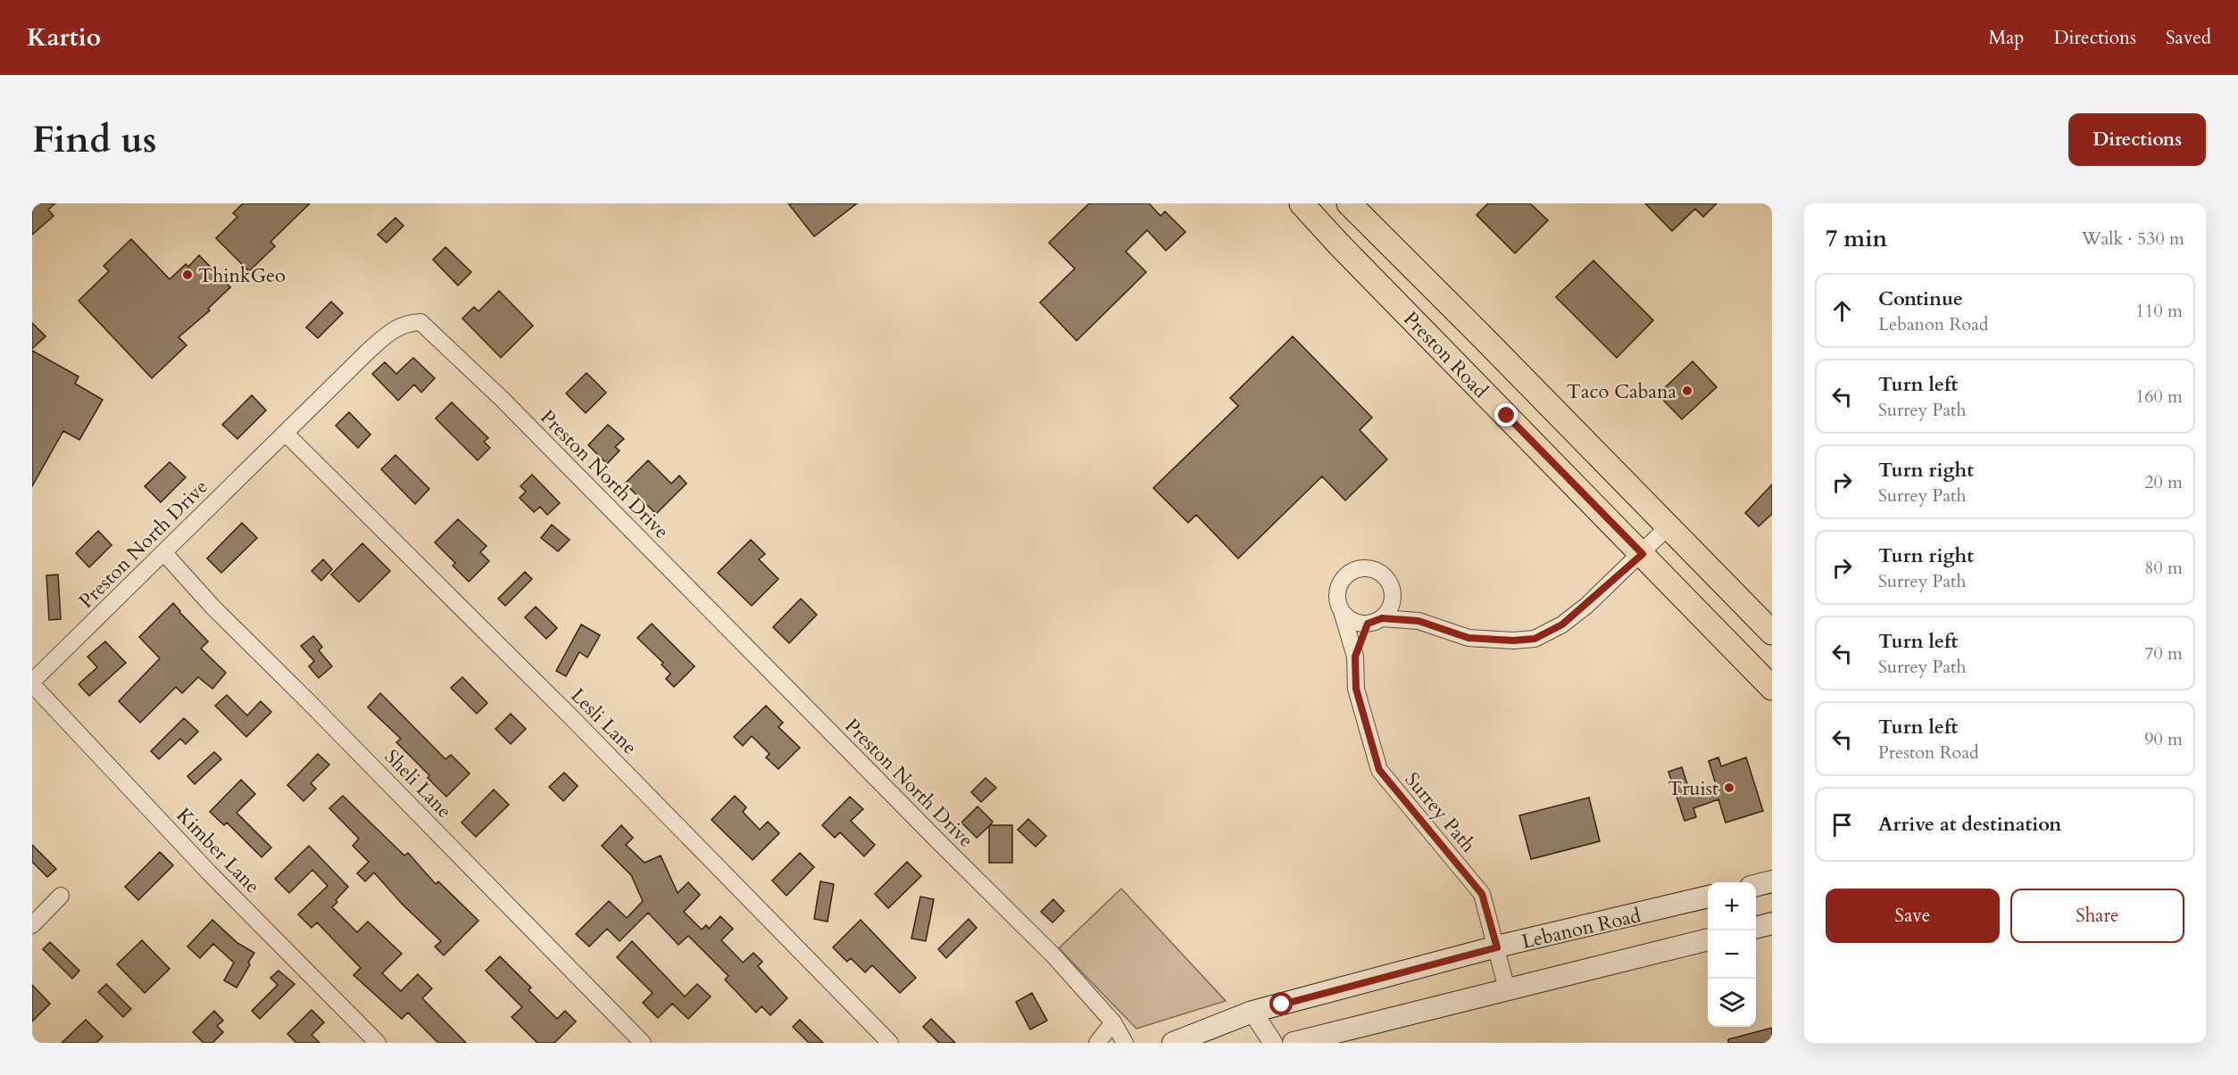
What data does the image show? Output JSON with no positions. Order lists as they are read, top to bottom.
{
  "streets": {
    "main road": ["Preston Road", "Lebanon Road"],
    "street": [
      "Preston North Drive",
      "Lesli Lane",
      "Sheli Lane",
      "Surrey Path",
      "Kimber Lane"
    ]
  },
  "crossings": [
    ["Preston Road", "Surrey Path"],
    ["Preston North Drive", "Lesli Lane"],
    ["Preston North Drive", "Sheli Lane"],
    ["Preston North Drive", "Kimber Lane"],
    ["Surrey Path", "Lebanon Road"]
  ],
  "places": ["ThinkGeo", "Taco Cabana", "Truist"],
  "page": {
    "header": "Kartio",
    "nav": ["Map", "Directions", "Saved"],
    "buttons": [
      "Directions",
      ["Save", "Share"]
    ],
    "title": "Find us",
    "heading": ["7 min", "Walk · 530 m"],
    "list": [
      ["Continue", "Lebanon Road", "110 m"],
      ["Turn left", "Surrey Path", "160 m"],
      ["Turn right", "Surrey Path", "20 m"],
      ["Turn right", "Surrey Path", "80 m"],
      ["Turn left", "Surrey Path", "70 m"],
      ["Turn left", "Preston Road", "90 m"],
      "Arrive at destination"
    ],
    "map_buttons": ["+", "−"]
  }
}
